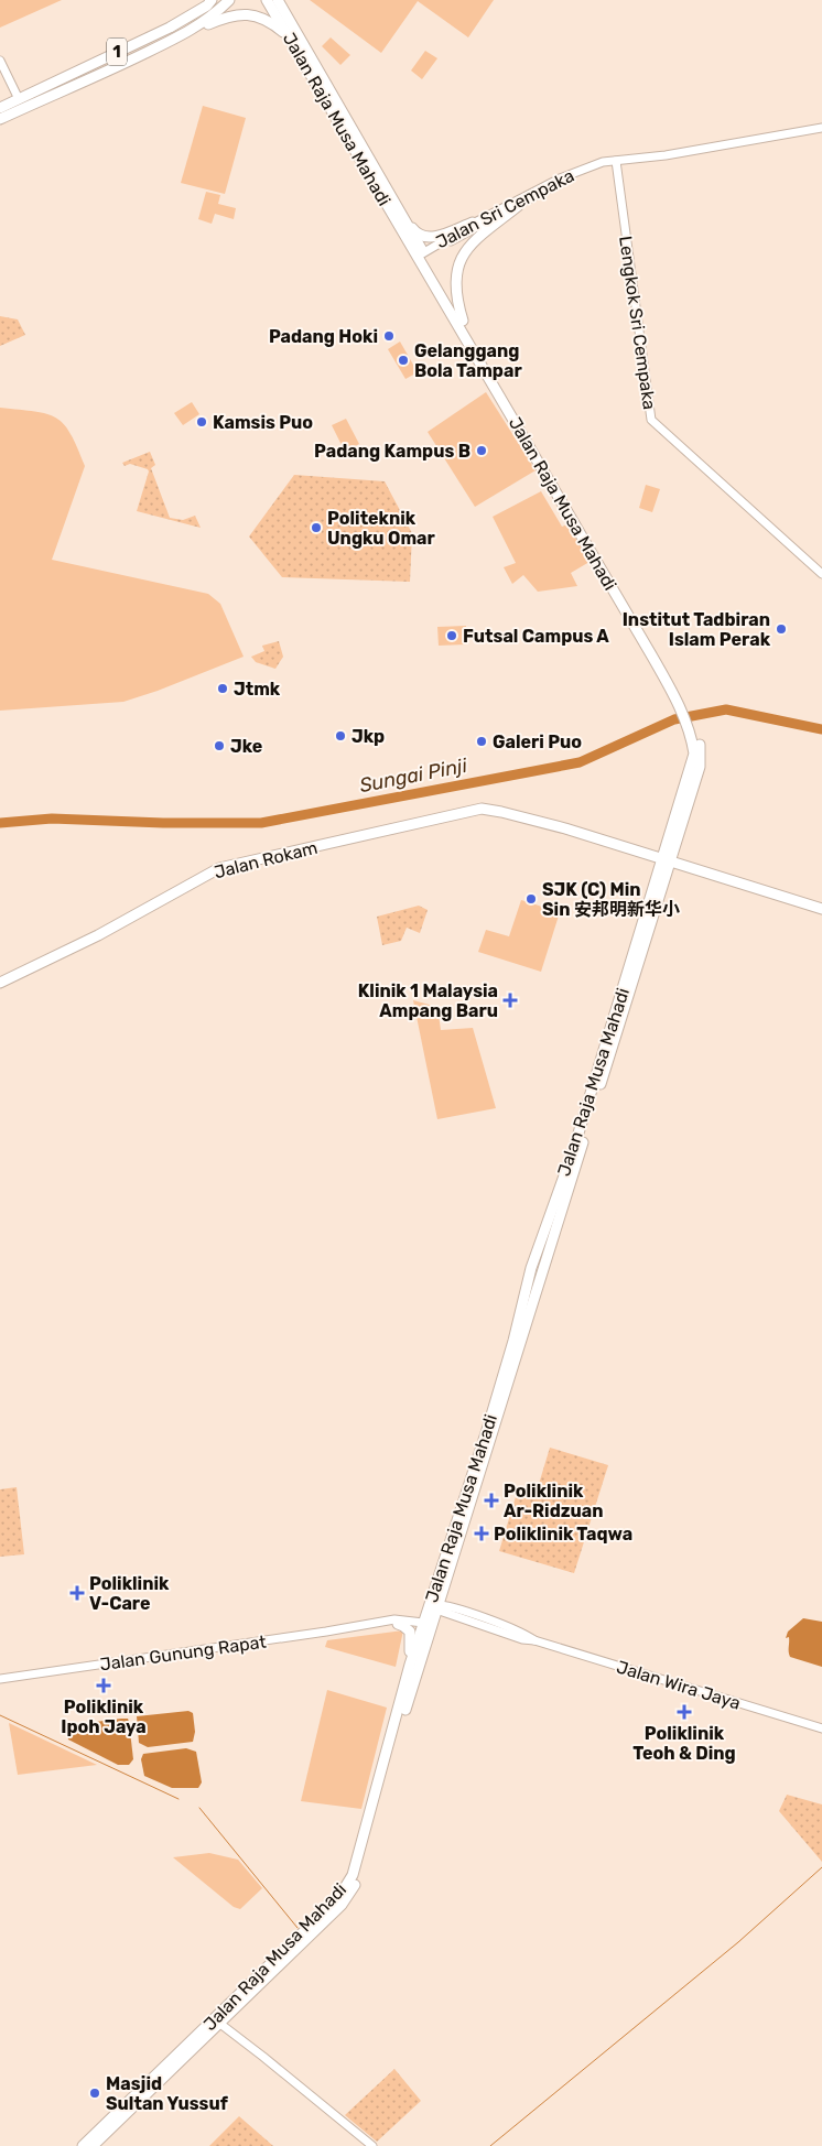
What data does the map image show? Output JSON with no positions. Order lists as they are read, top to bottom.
{
  "streets": {
    "main road": ["1", "Jalan Raja Musa Mahadi", "Jalan Rokam"],
    "street": [
      "Jalan Sri Cempaka",
      "Lengkok Sri Cempaka",
      "Jalan Gunung Rapat",
      "Jalan Wira Jaya"
    ]
  },
  "crossings": [
    ["Jalan Raja Musa Mahadi", "Jalan Sri Cempaka"],
    ["Jalan Raja Musa Mahadi", "Jalan Rokam"],
    ["Jalan Raja Musa Mahadi", "Jalan Gunung Rapat"],
    ["Jalan Raja Musa Mahadi", "Jalan Wira Jaya"],
    ["Jalan Sri Cempaka", "Lengkok Sri Cempaka"]
  ],
  "water": ["Sungai Pinji"],
  "places": {
    "other": [
      "Padang Hoki",
      "Gelanggang Bola Tampar",
      "Kamsis Puo",
      "Padang Kampus B",
      "Politeknik Ungku Omar",
      "Institut Tadbiran Islam Perak",
      "Futsal Campus A",
      "Jtmk",
      "Jkp",
      "Galeri Puo",
      "Jke",
      "SJK (C) Min Sin 安邦明新华小",
      "Masjid Sultan Yussuf"
    ],
    "health": [
      "Klinik 1 Malaysia Ampang Baru",
      "Poliklinik Ar-Ridzuan",
      "Poliklinik Taqwa",
      "Poliklinik V-Care",
      "Poliklinik Ipoh Jaya",
      "Poliklinik Teoh & Ding"
    ]
  }
}
